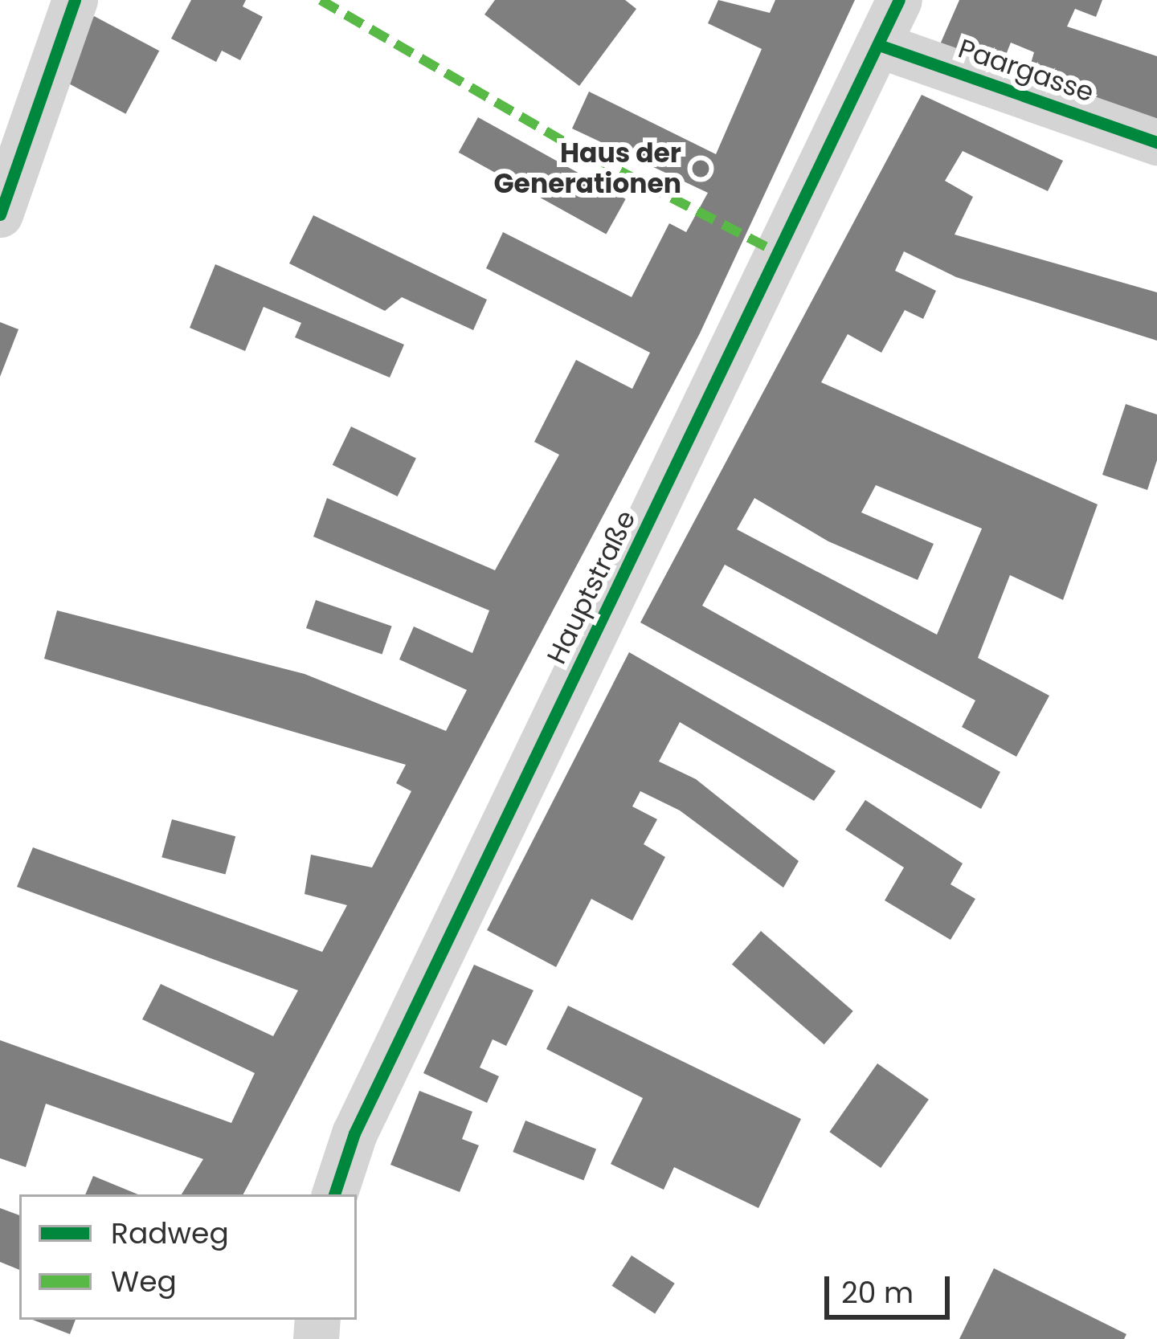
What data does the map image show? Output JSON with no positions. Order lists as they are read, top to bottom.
{
  "streets": {
    "street": ["Paargasse", "Hauptstraße"]
  },
  "crossings": [
    ["Paargasse", "Hauptstraße"]
  ],
  "places": ["Haus der Generationen"],
  "legend": ["Radweg", "Weg"],
  "scale_bar": "20 m"
}
